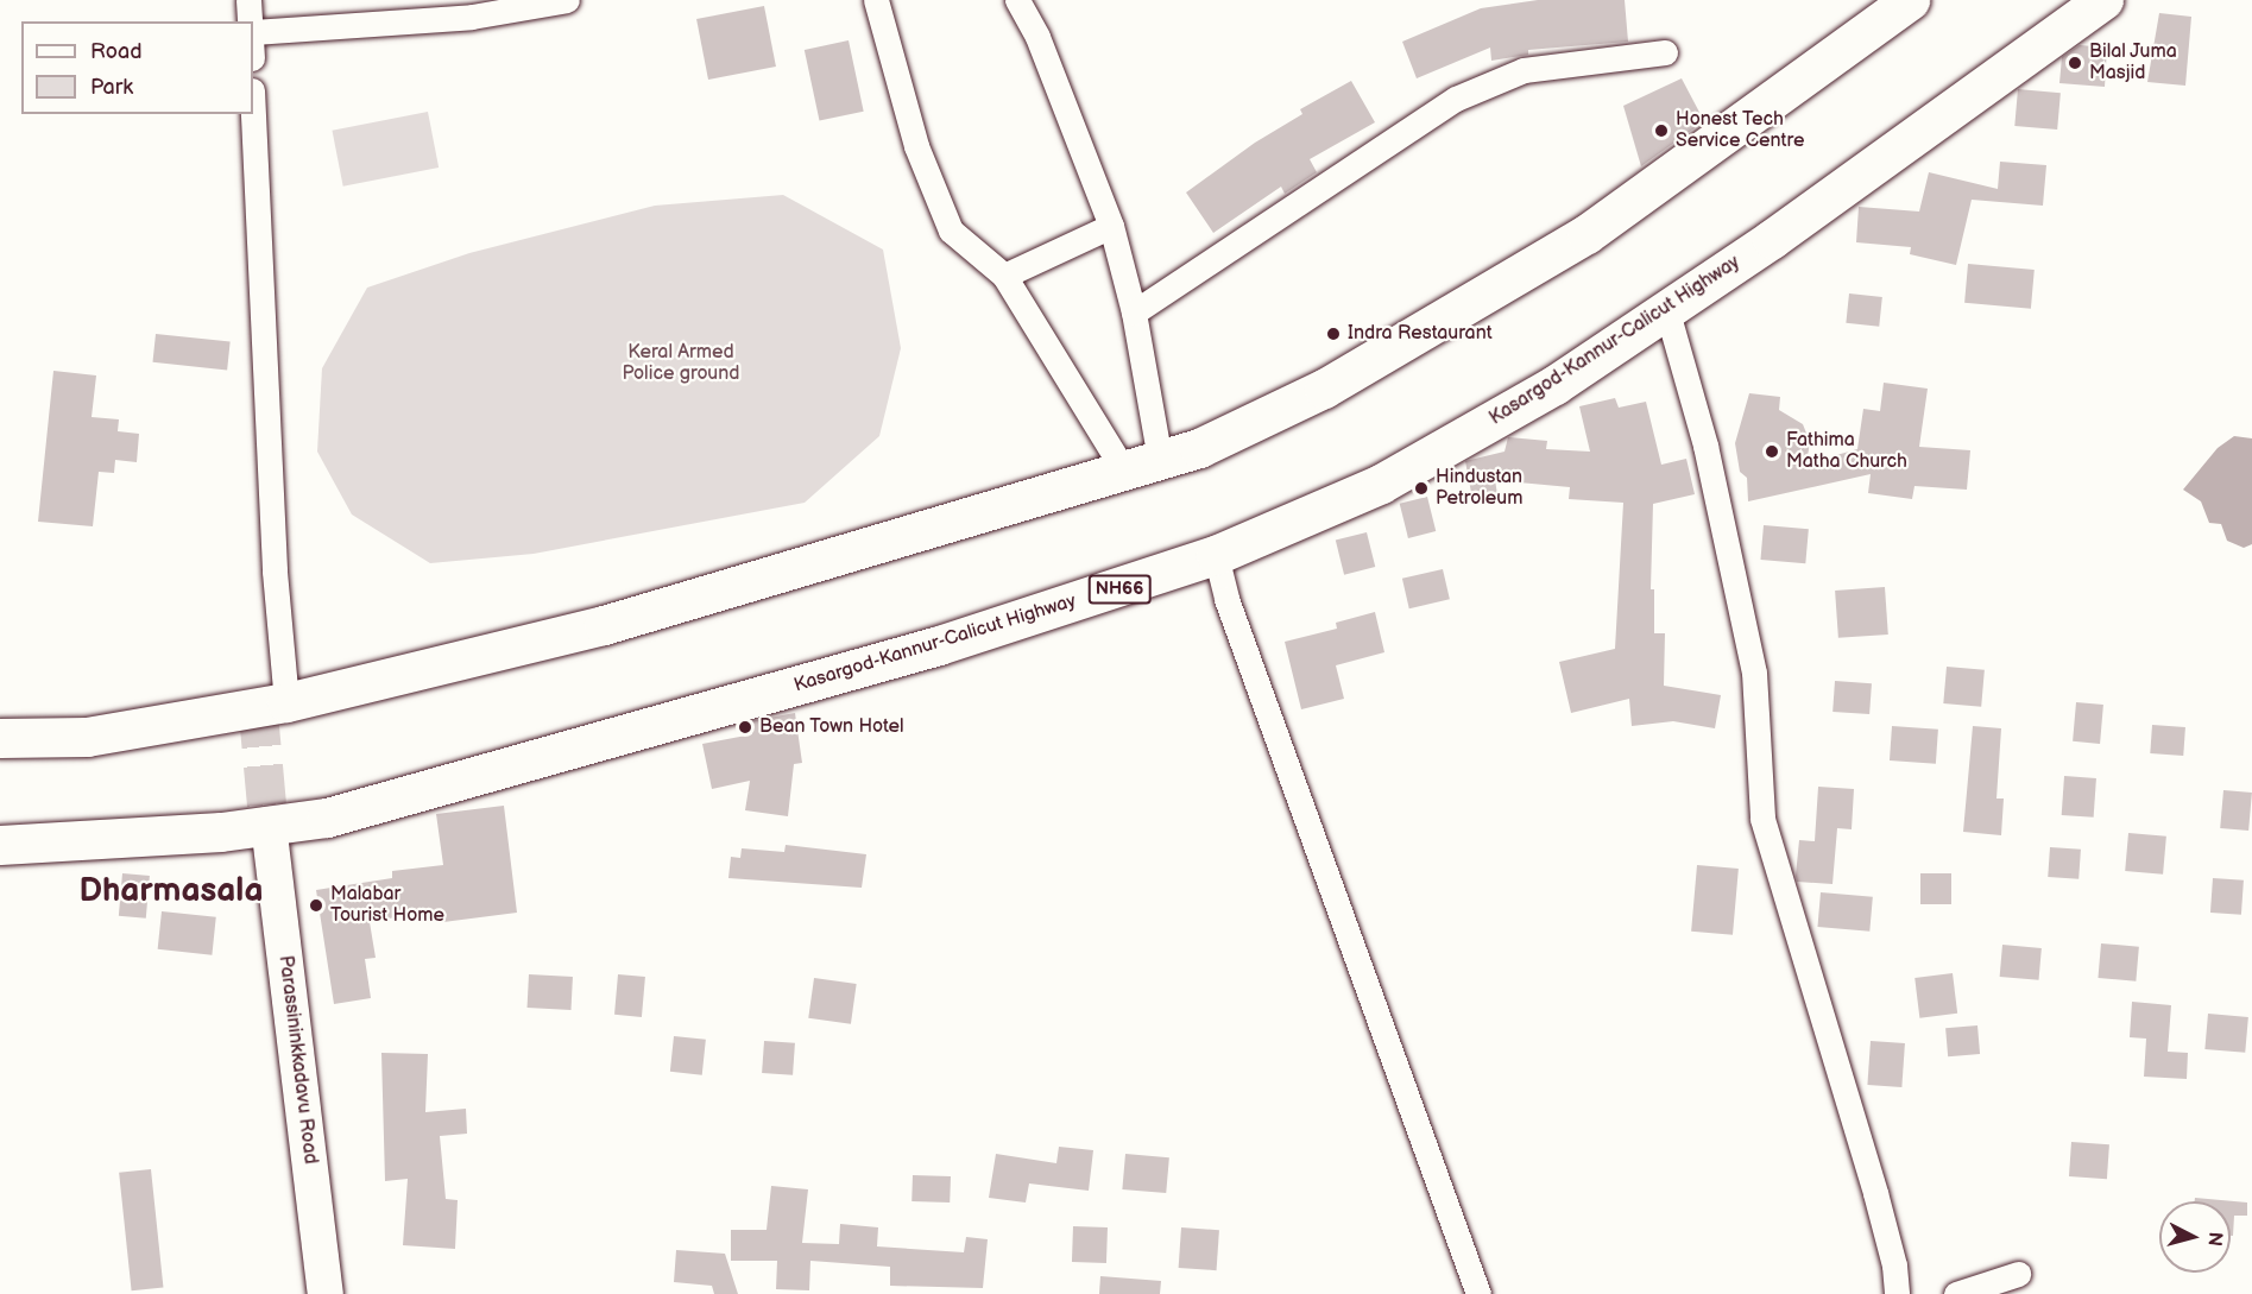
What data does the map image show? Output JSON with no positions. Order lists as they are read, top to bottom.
{
  "streets": {
    "highway": ["Kasargod-Kannur-Calicut Highway", "NH66"],
    "main road": ["Parassininkkadavu Road"]
  },
  "crossings": [
    ["Kasargod-Kannur-Calicut Highway", "Parassininkkadavu Road"]
  ],
  "districts": ["Dharmasala"],
  "parks": ["Keral Armed Police ground"],
  "places": [
    "Bilal Juma Masjid",
    "Honest Tech Service Centre",
    "Indra Restaurant",
    "Fathima Matha Church",
    "Hindustan Petroleum",
    "Bean Town Hotel",
    "Malabar Tourist Home"
  ],
  "legend": ["Road", "Park"],
  "north": "right"
}
